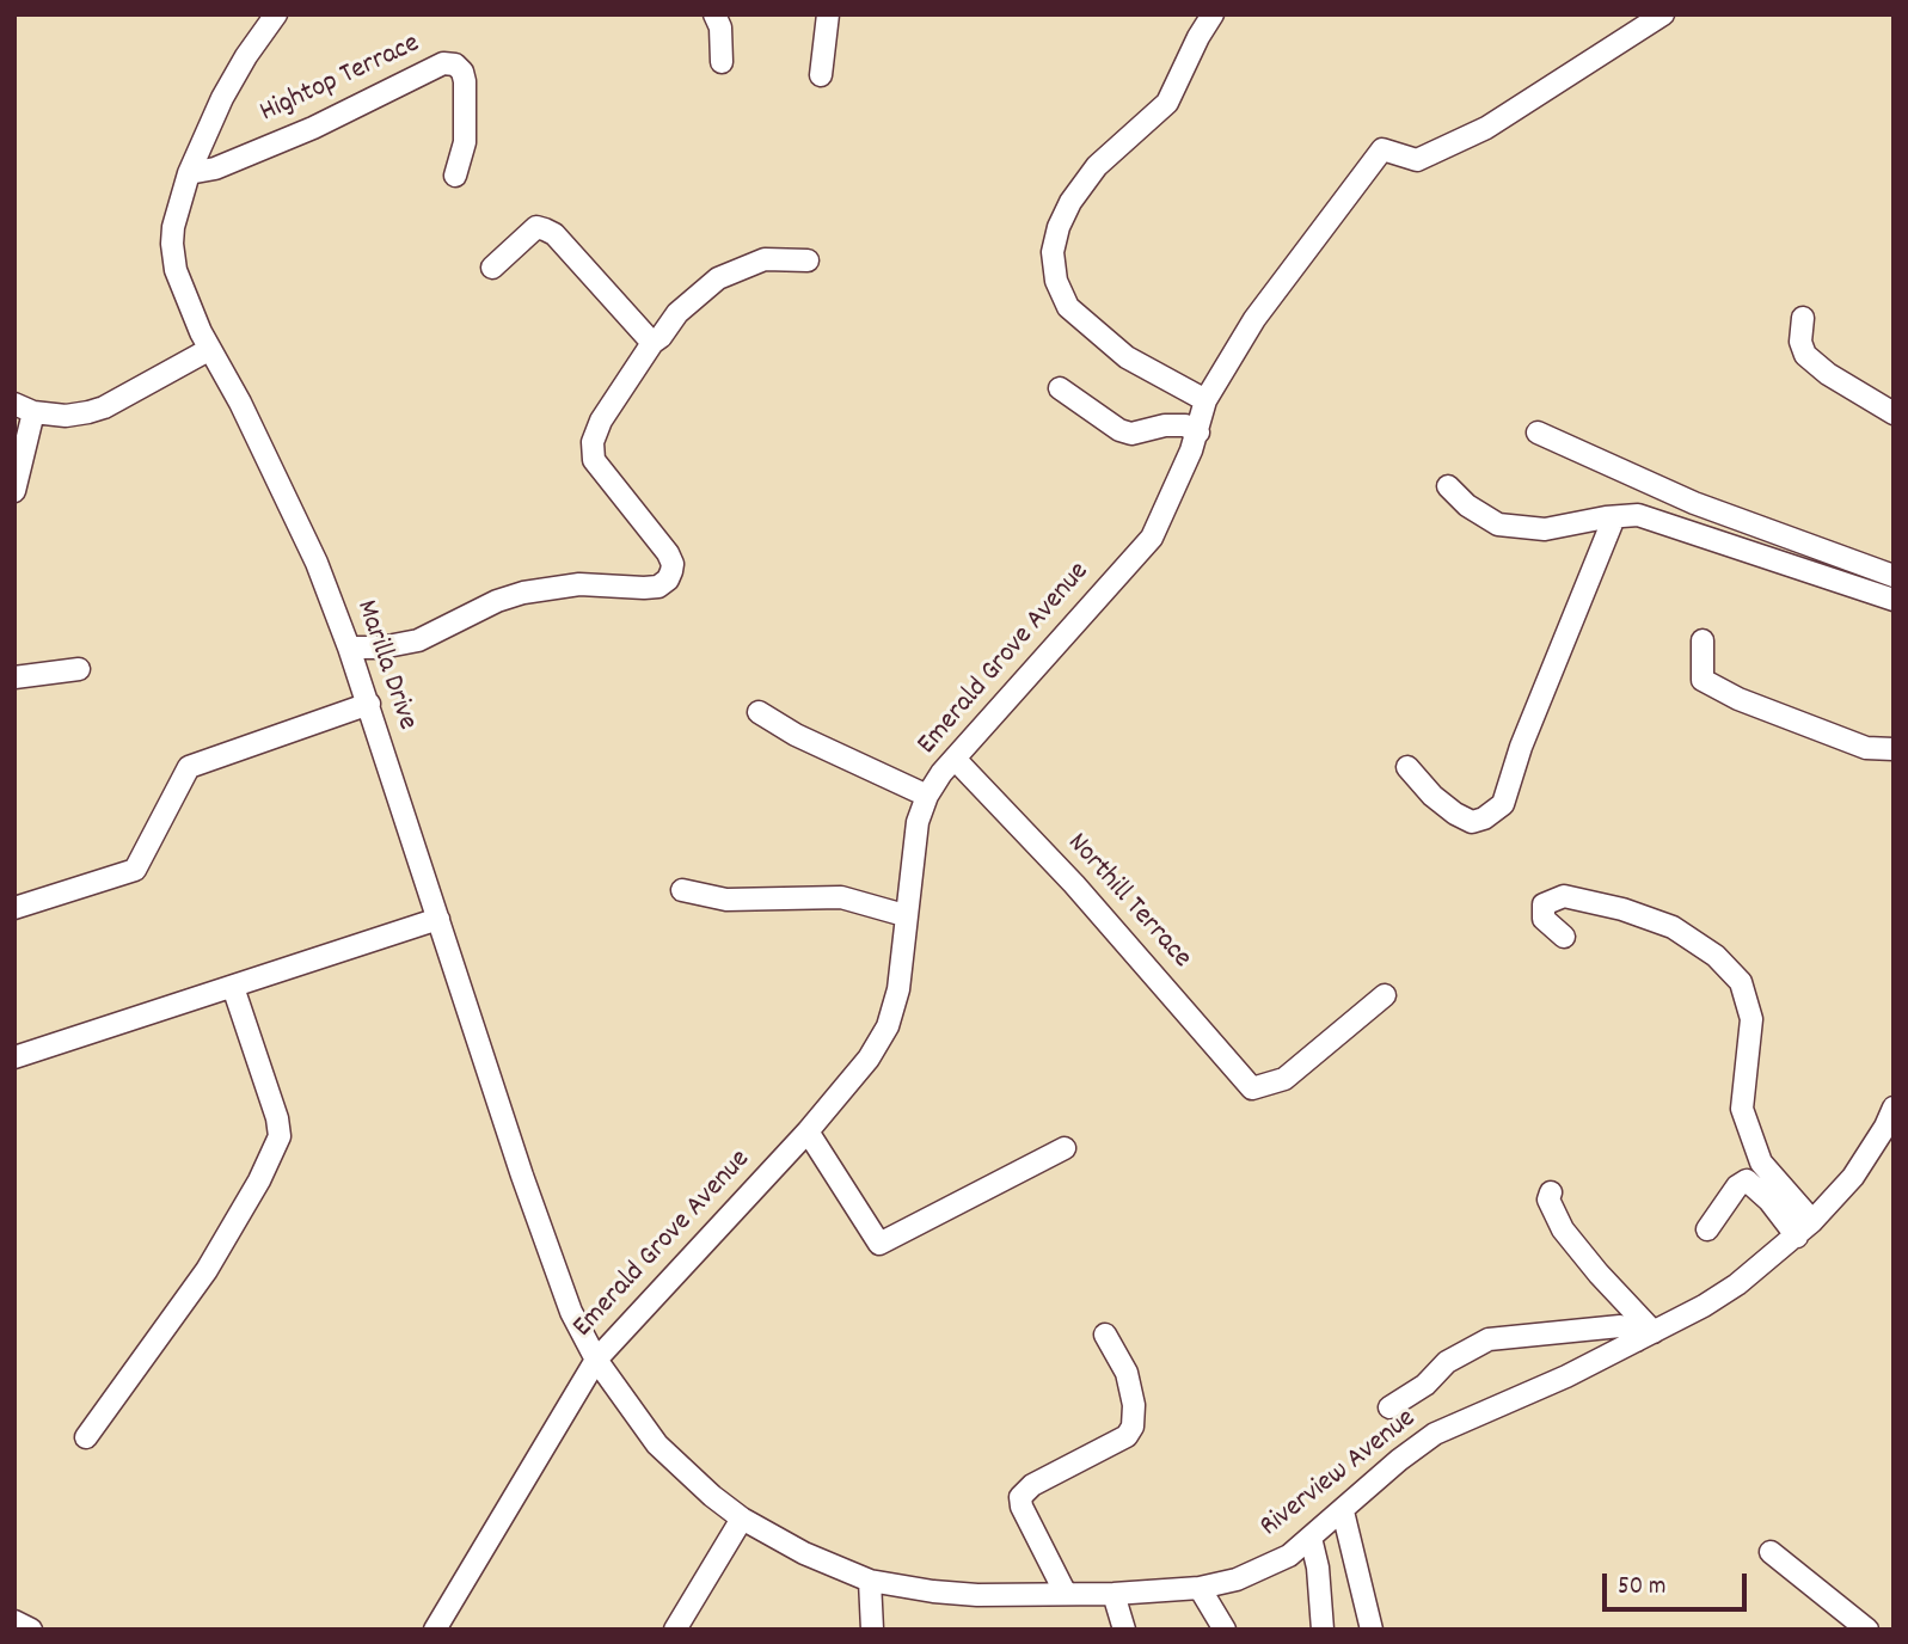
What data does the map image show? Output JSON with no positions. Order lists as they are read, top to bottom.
{
  "streets": {
    "street": [
      "Hightop Terrace",
      "Emerald Grove Avenue",
      "Marilla Drive",
      "Northill Terrace",
      "Riverview Avenue"
    ]
  },
  "crossings": [
    ["Hightop Terrace", "Marilla Drive"],
    ["Emerald Grove Avenue", "Marilla Drive"],
    ["Emerald Grove Avenue", "Northill Terrace"],
    ["Emerald Grove Avenue", "Riverview Avenue"],
    ["Marilla Drive", "Riverview Avenue"]
  ],
  "scale_bar": "50 m"
}
